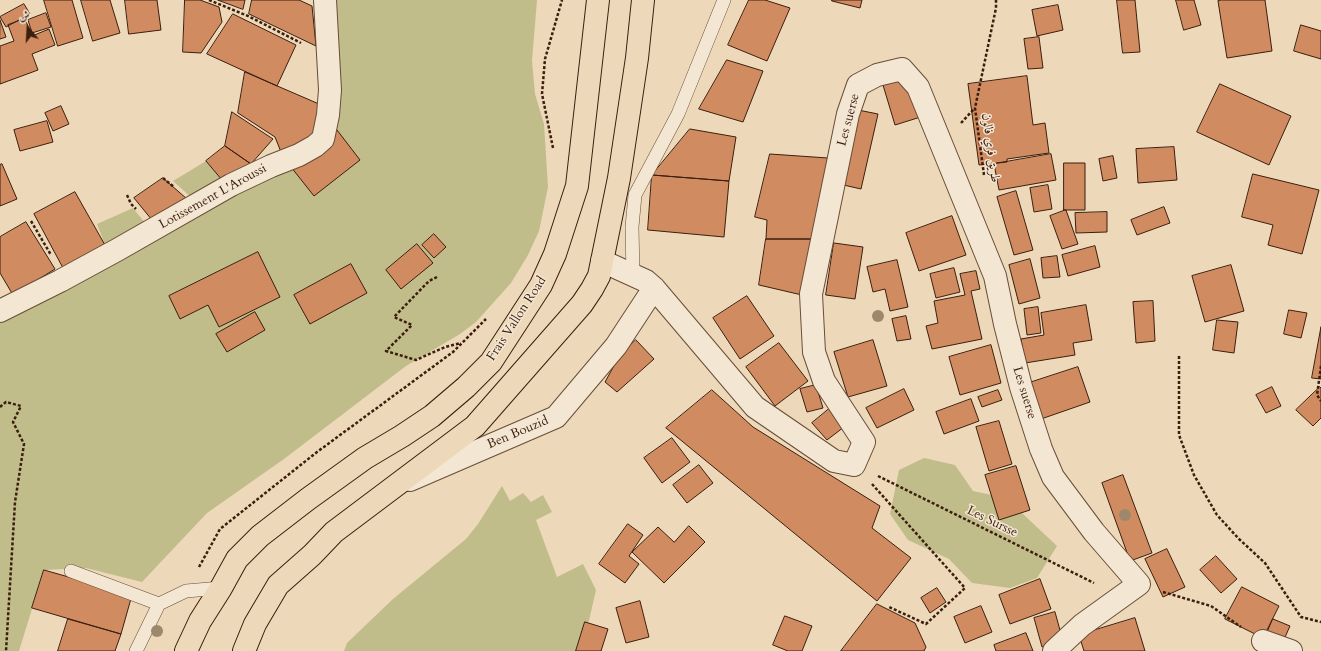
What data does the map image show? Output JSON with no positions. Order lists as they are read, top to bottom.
{
  "streets": {
    "highway": ["Frais Vallon Road"],
    "street": ["Les suerse", "Lotissement L'Aroussi", "Ben Bouzid"],
    "path": ["طريق فري فالون", "Les Sursse"]
  },
  "crossings": [
    ["Les suerse", "Les Sursse"]
  ],
  "north": "top"
}
